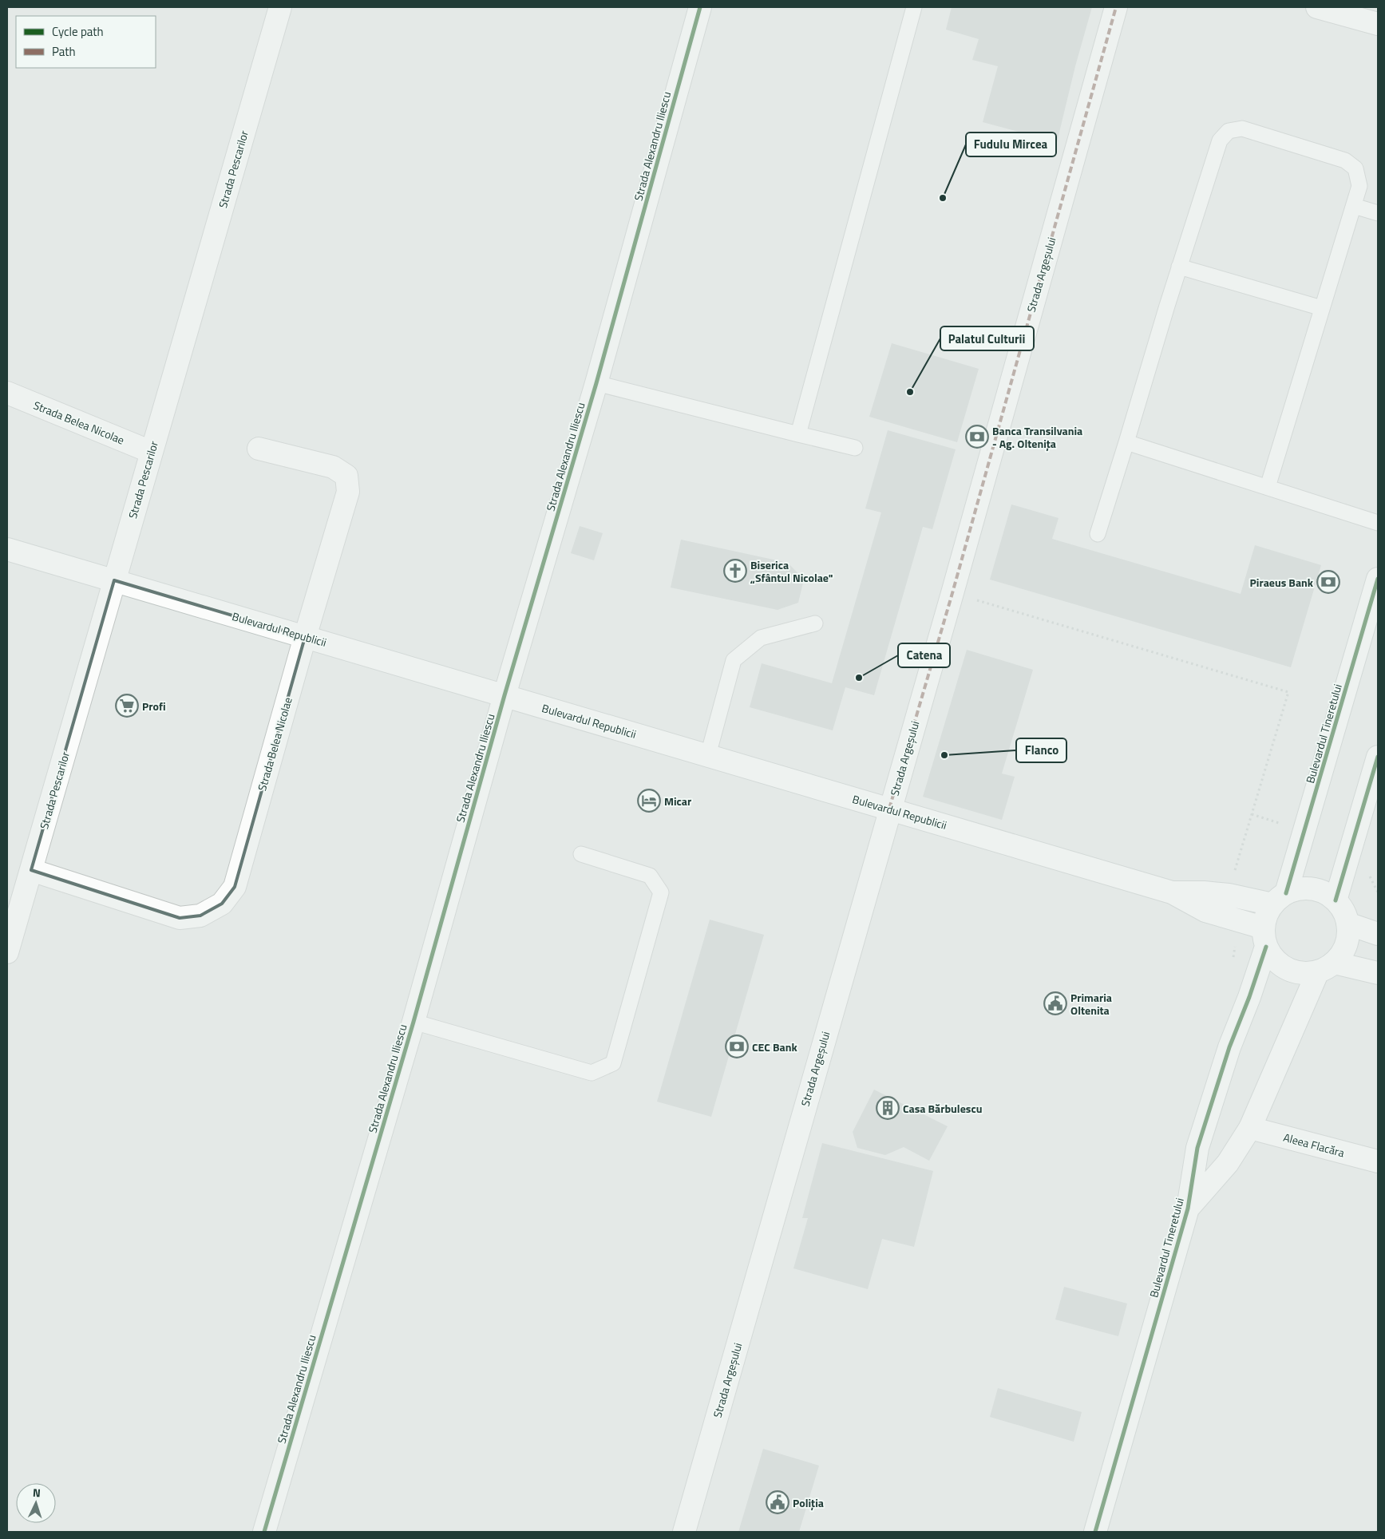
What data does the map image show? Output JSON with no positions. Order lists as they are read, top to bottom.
{
  "streets": {
    "street": [
      "Strada Alexandru Iliescu",
      "Strada Pescarilor",
      "Strada Argeșului",
      "Strada Belea Nicolae",
      "Bulevardul Republicii",
      "Bulevardul Tineretului",
      "Aleea Flacăra"
    ]
  },
  "crossings": [
    ["Strada Alexandru Iliescu", "Bulevardul Republicii"],
    ["Strada Pescarilor", "Strada Belea Nicolae"],
    ["Strada Pescarilor", "Bulevardul Republicii"],
    ["Strada Argeșului", "Bulevardul Republicii"],
    ["Strada Belea Nicolae", "Bulevardul Republicii"],
    ["Bulevardul Republicii", "Bulevardul Tineretului"],
    ["Bulevardul Tineretului", "Aleea Flacăra"]
  ],
  "places": {
    "other": [
      "Fudulu Mircea",
      "Palatul Culturii",
      "Catena",
      "Flanco"
    ],
    "bank": ["Banca Transilvania - Ag. Oltenița", "Piraeus Bank", "CEC Bank"],
    "church": ["Biserica „Sfântul Nicolae\""],
    "supermarket": ["Profi"],
    "hotel": ["Micar"],
    "public building": ["Primaria Oltenita", "Poliția"],
    "building": ["Casa Bărbulescu"]
  },
  "legend": ["Cycle path", "Path"],
  "north": "top"
}
